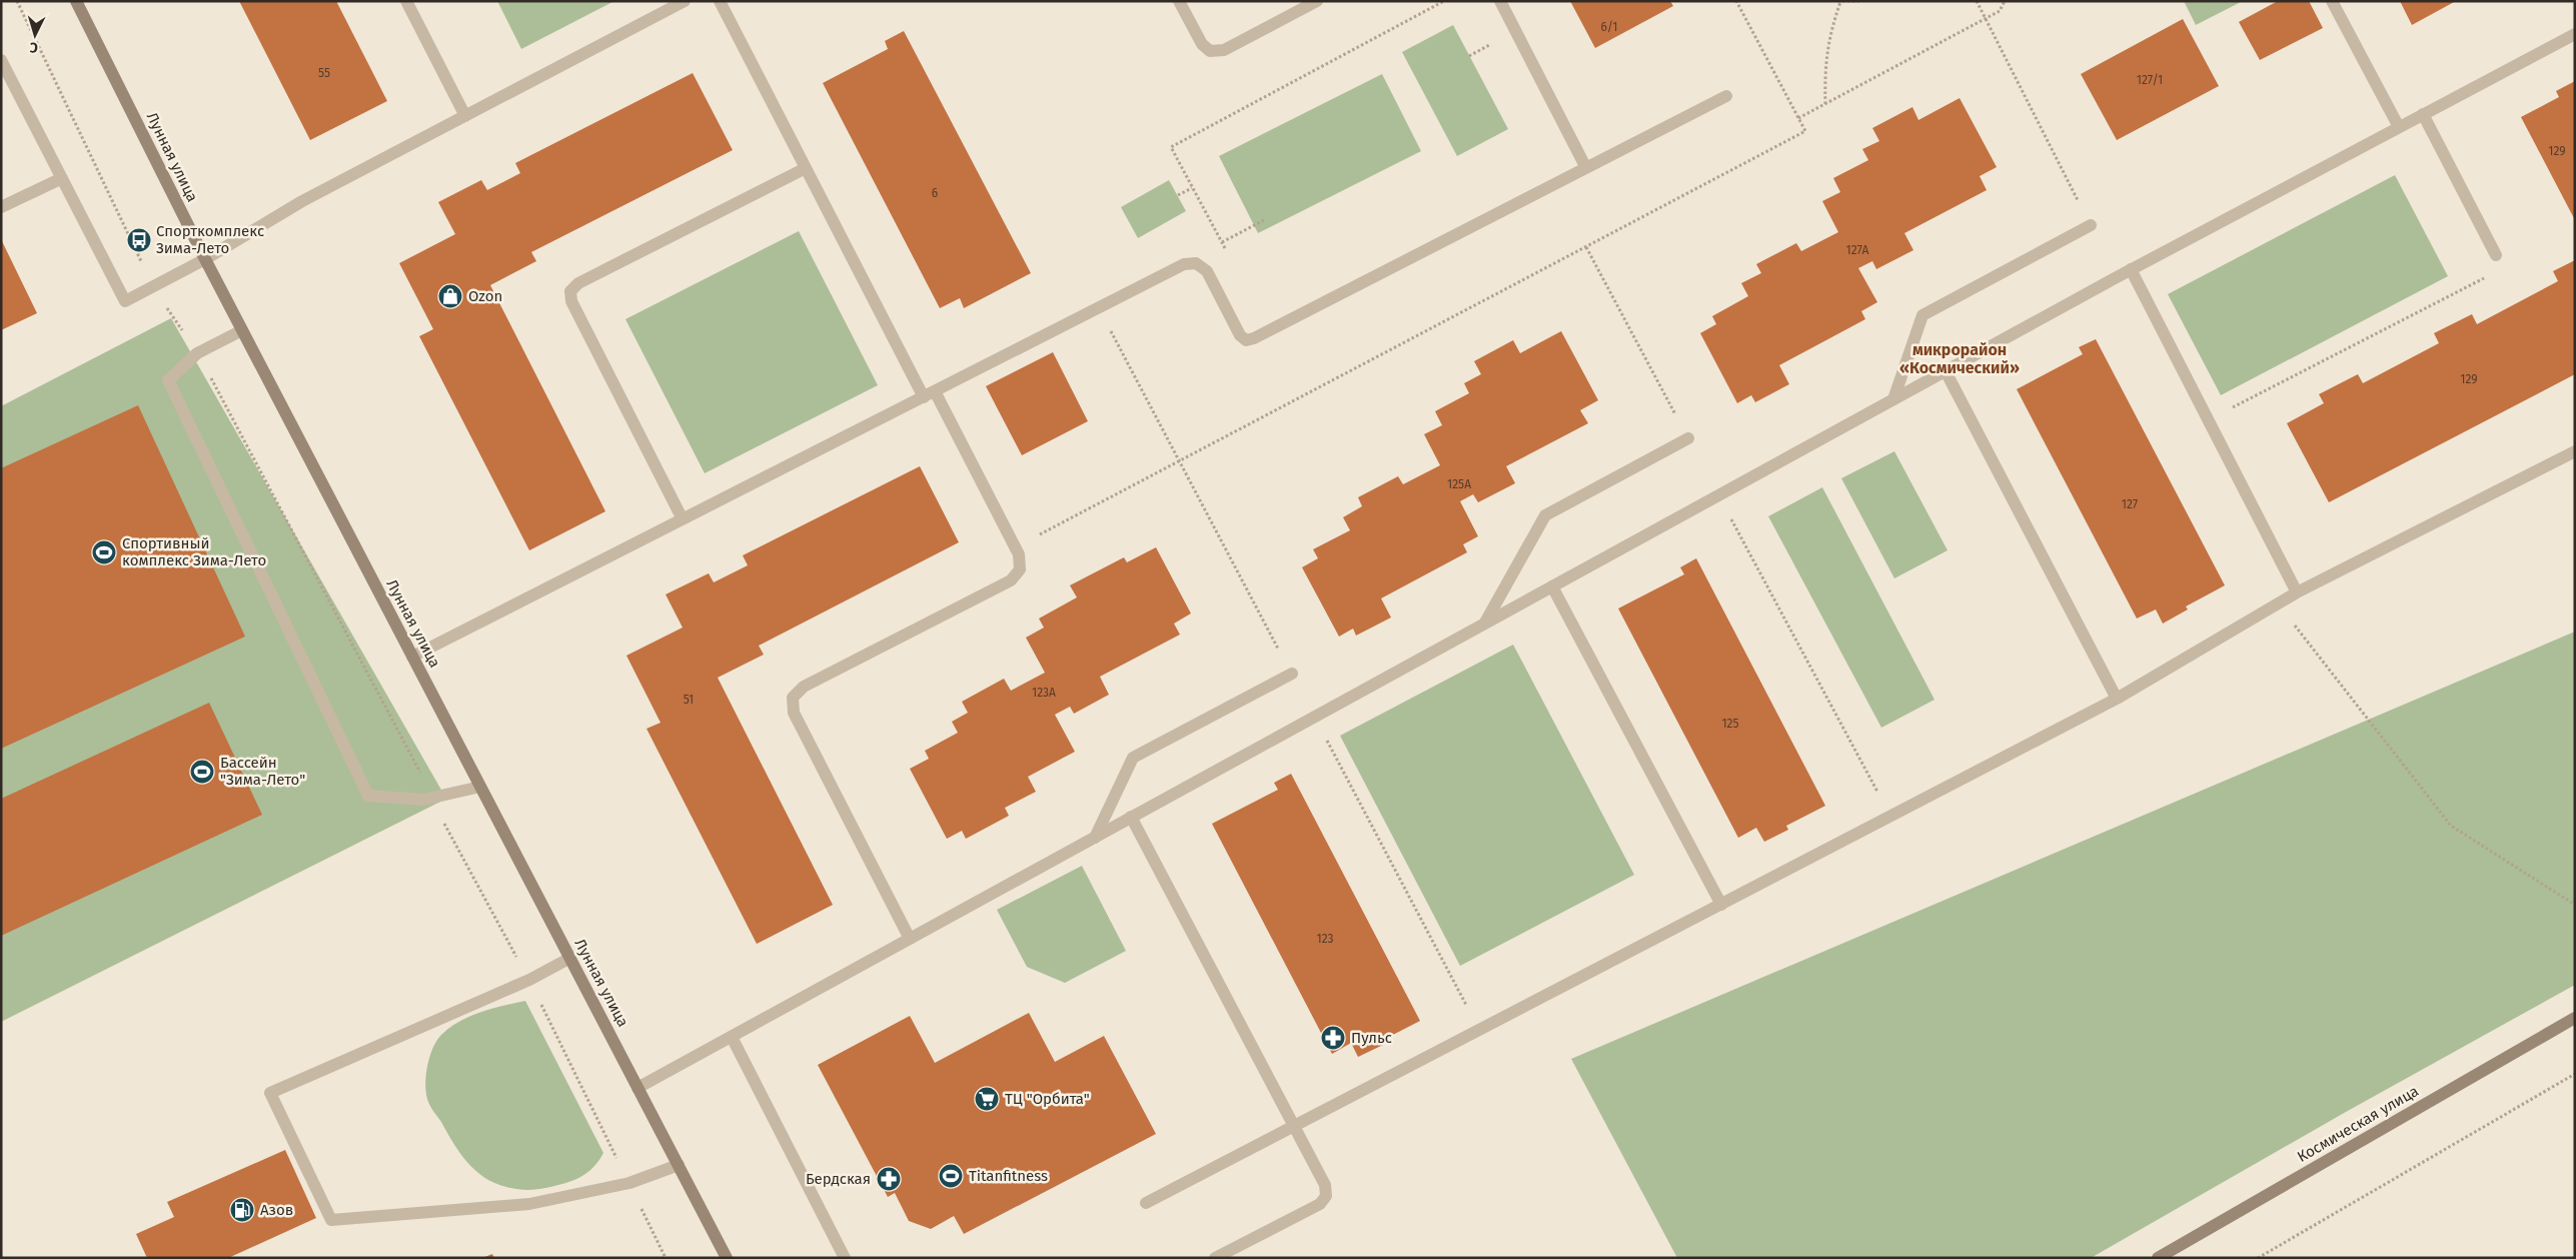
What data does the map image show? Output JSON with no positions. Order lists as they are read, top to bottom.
{
  "streets": {
    "street": ["Лунная улица", "Космическая улица"]
  },
  "districts": ["микрорайон «Космический»"],
  "places": {
    "bus stop": ["Спорткомплекс Зима-Лето"],
    "shop": ["Ozon"],
    "sports": ["Спортивный комплекс Зима-Лето", "Бассейн \"Зима-Лето\"", "Titanfitness"],
    "pharmacy": ["Пульс", "Бердская"],
    "supermarket": ["ТЦ \"Орбита\""],
    "fuel station": ["Азов"]
  },
  "house_numbers": [
    "6/1",
    "55",
    "127/1",
    "129",
    "6",
    "127А",
    "129",
    "125А",
    "127",
    "123А",
    "51",
    "125",
    "123"
  ],
  "north": "bottom"
}
